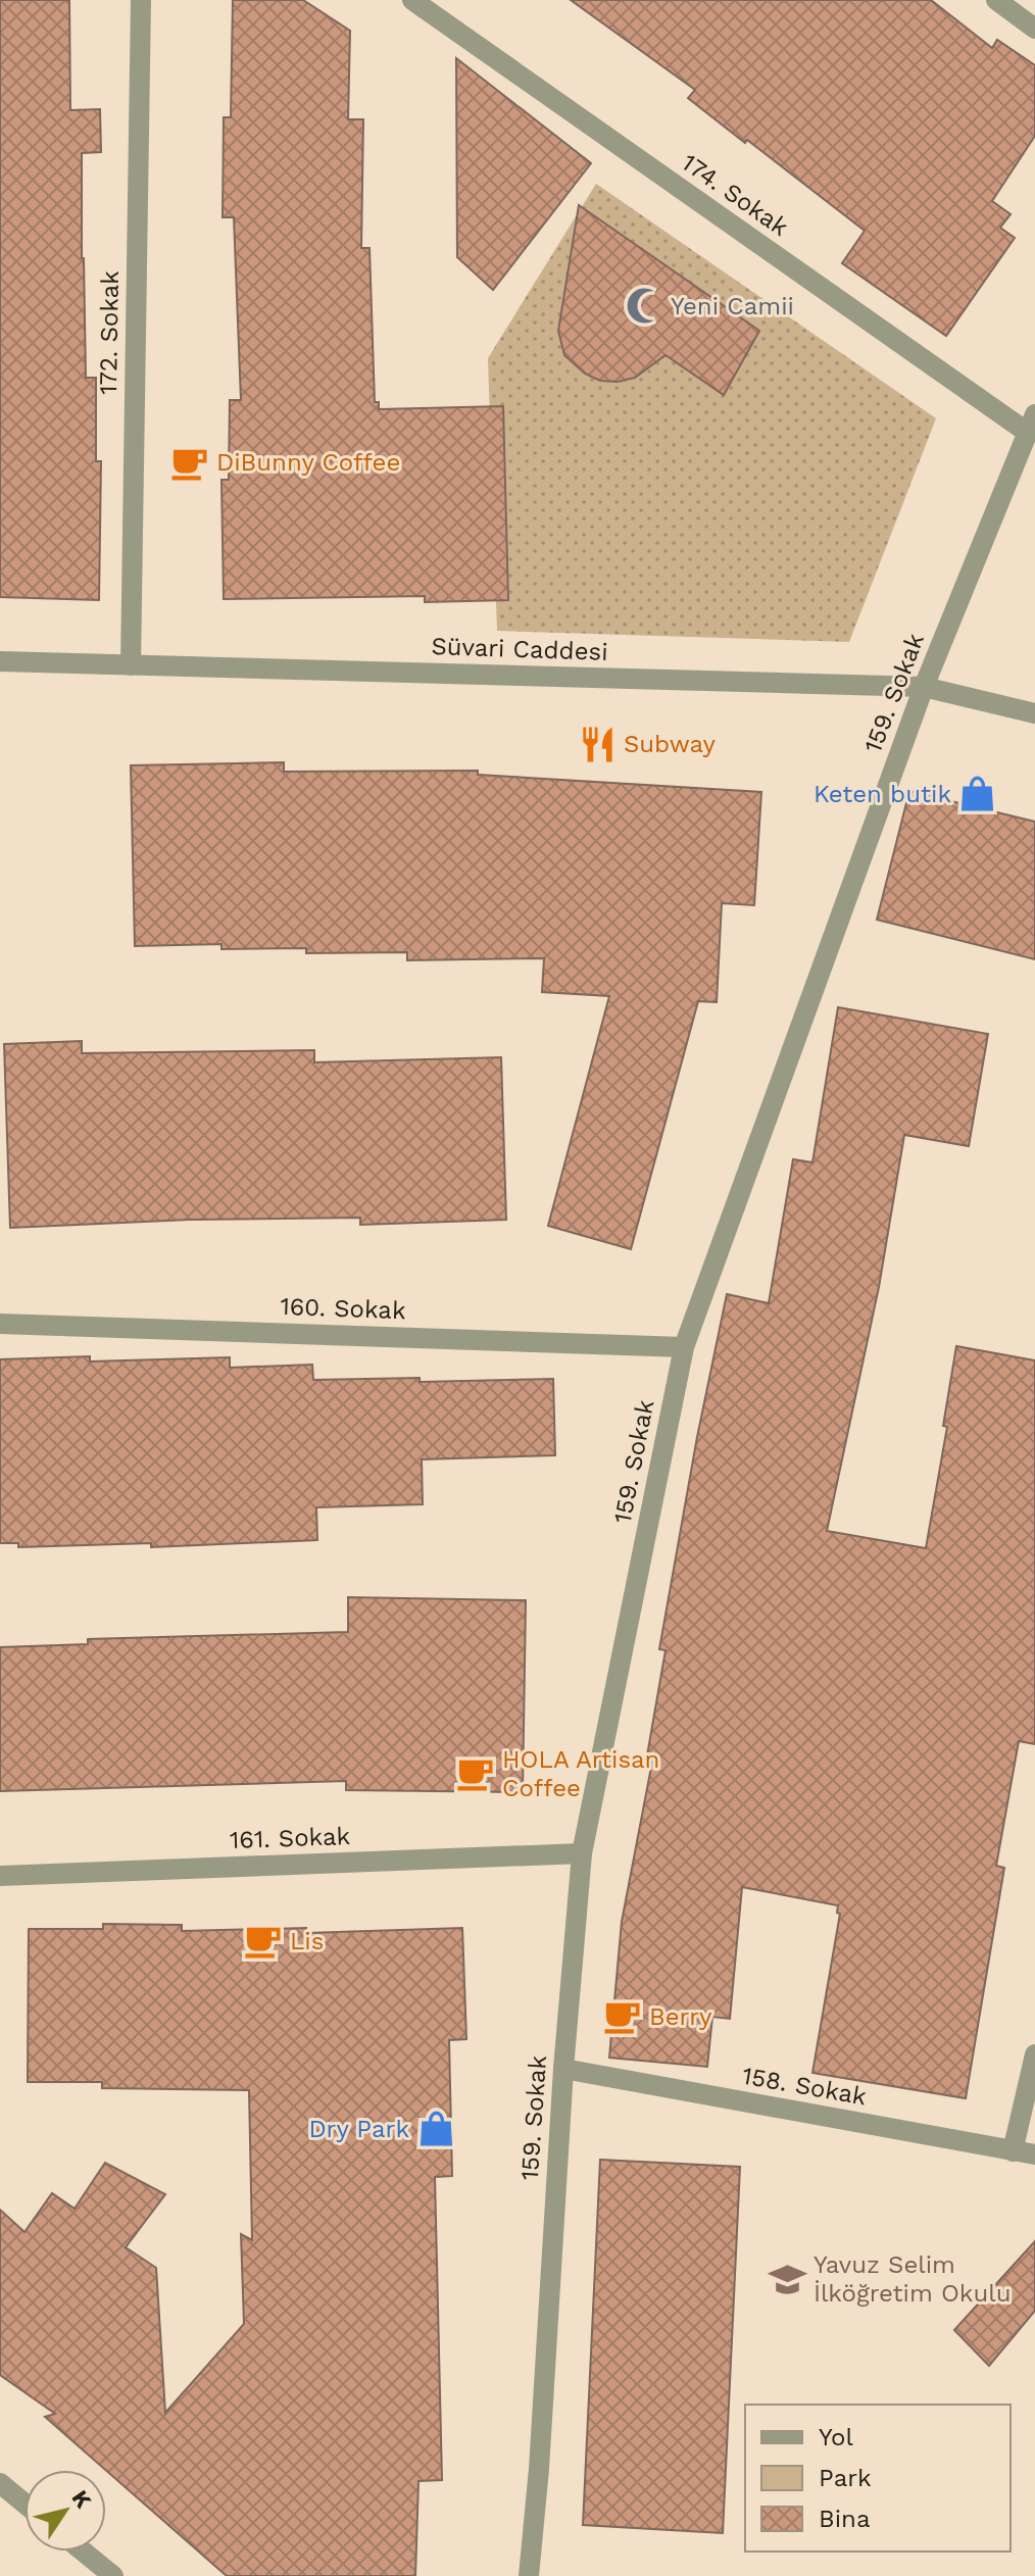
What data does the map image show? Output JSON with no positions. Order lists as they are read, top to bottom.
{
  "streets": {
    "street": [
      "174. Sokak",
      "172. Sokak",
      "Süvari Caddesi",
      "159. Sokak",
      "160. Sokak",
      "161. Sokak",
      "158. Sokak"
    ]
  },
  "crossings": [
    ["174. Sokak", "159. Sokak"],
    ["172. Sokak", "Süvari Caddesi"],
    ["Süvari Caddesi", "159. Sokak"],
    ["159. Sokak", "160. Sokak"],
    ["159. Sokak", "161. Sokak"],
    ["159. Sokak", "158. Sokak"]
  ],
  "places": {
    "mosque": ["Yeni Camii"],
    "cafe": [
      "DiBunny Coffee",
      "HOLA Artisan Coffee",
      "Lis",
      "Berry"
    ],
    "restaurant": ["Subway"],
    "shop": ["Keten butik", "Dry Park"],
    "school or university": ["Yavuz Selim İlköğretim Okulu"]
  },
  "legend": ["Yol", "Park", "Bina"],
  "north": "top right"
}
